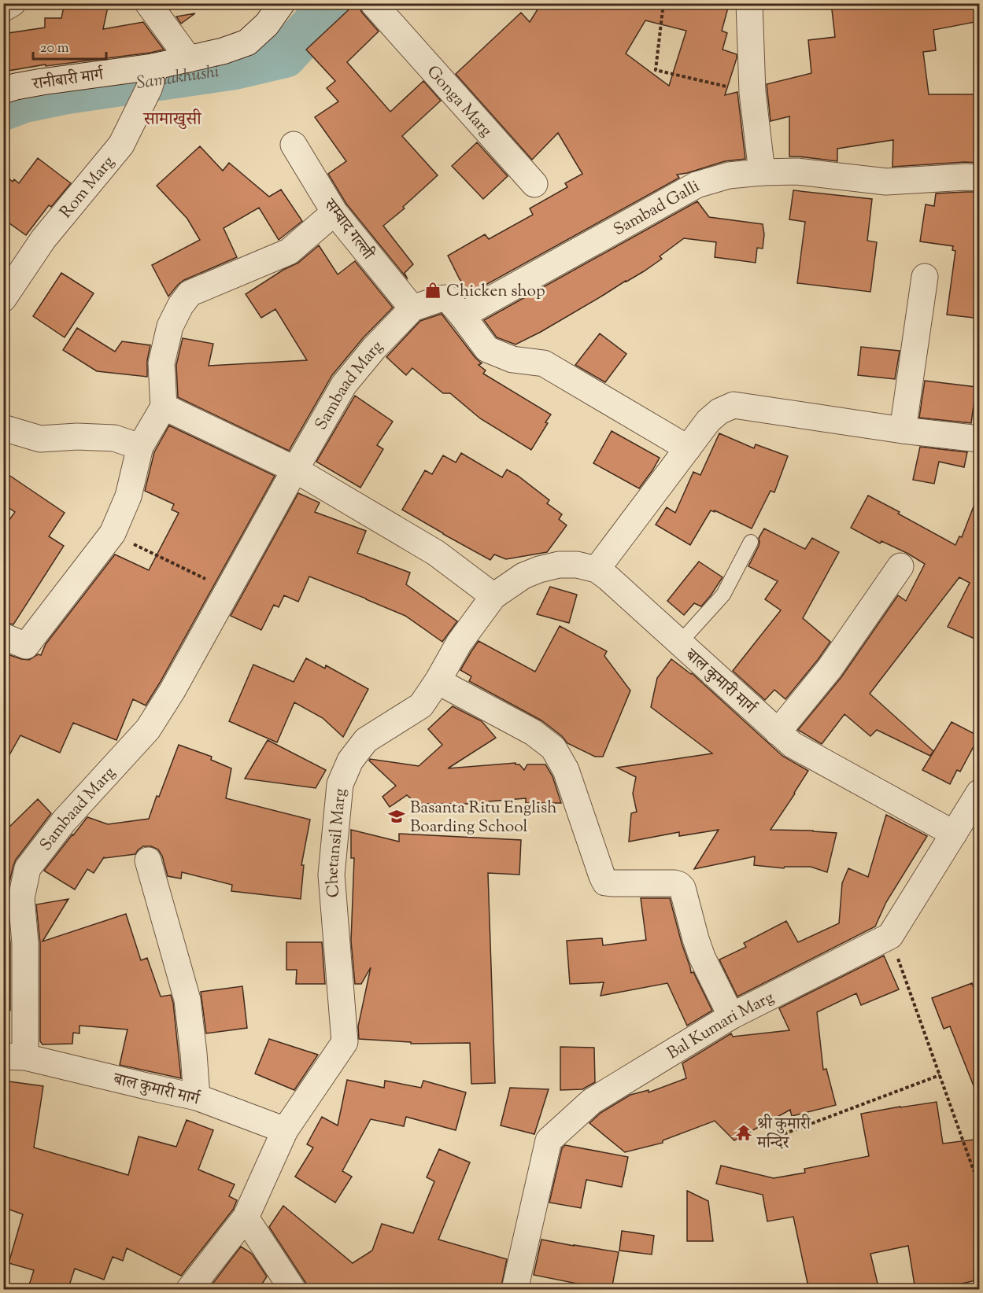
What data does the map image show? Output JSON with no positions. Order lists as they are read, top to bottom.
{
  "streets": {
    "street": [
      "रानीबारी मार्ग",
      "Gonga Marg",
      "Rom Marg",
      "Sambad Galli",
      "सम्बाद गल्ली",
      "Sambaad Marg",
      "बाल कुमारी मार्ग",
      "Chetansil Marg",
      "Bal Kumari Marg"
    ]
  },
  "crossings": [
    ["रानीबारी मार्ग", "Rom Marg"],
    ["सम्बाद गल्ली", "Sambaad Marg"],
    ["Sambaad Marg", "बाल कुमारी मार्ग"],
    ["बाल कुमारी मार्ग", "Chetansil Marg"]
  ],
  "districts": ["सामाखुसी"],
  "water": ["Samakhushi"],
  "places": {
    "shop": ["Chicken shop"],
    "school or university": ["Basanta Ritu English Boarding School"],
    "temple": ["श्री कुमारी मन्दिर"]
  },
  "scale_bar": "20 m"
}
